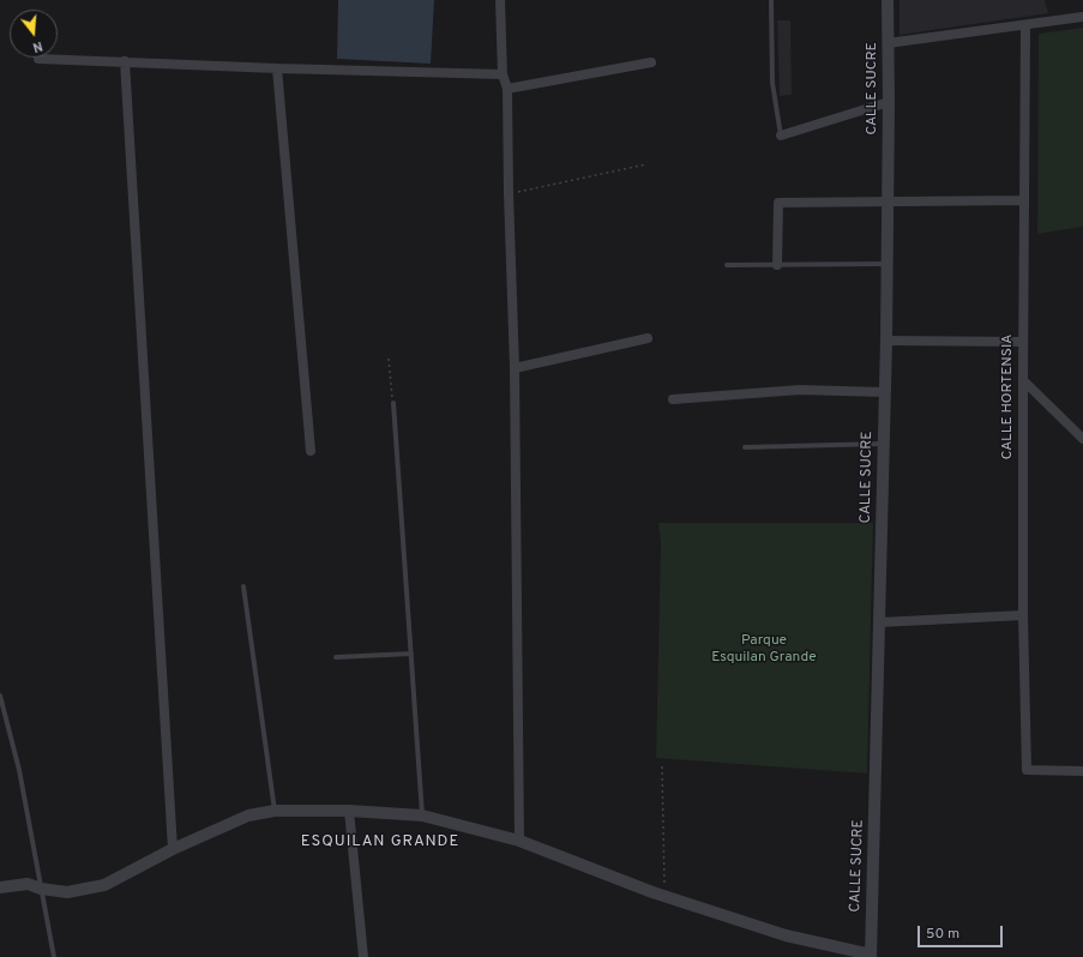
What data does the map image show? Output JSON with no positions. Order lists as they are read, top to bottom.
{
  "streets": {
    "street": ["CALLE SUCRE", "CALLE HORTENSIA"]
  },
  "districts": ["ESQUILAN GRANDE"],
  "parks": ["Parque Esquilan Grande"],
  "scale_bar": "50 m",
  "north": "bottom"
}
